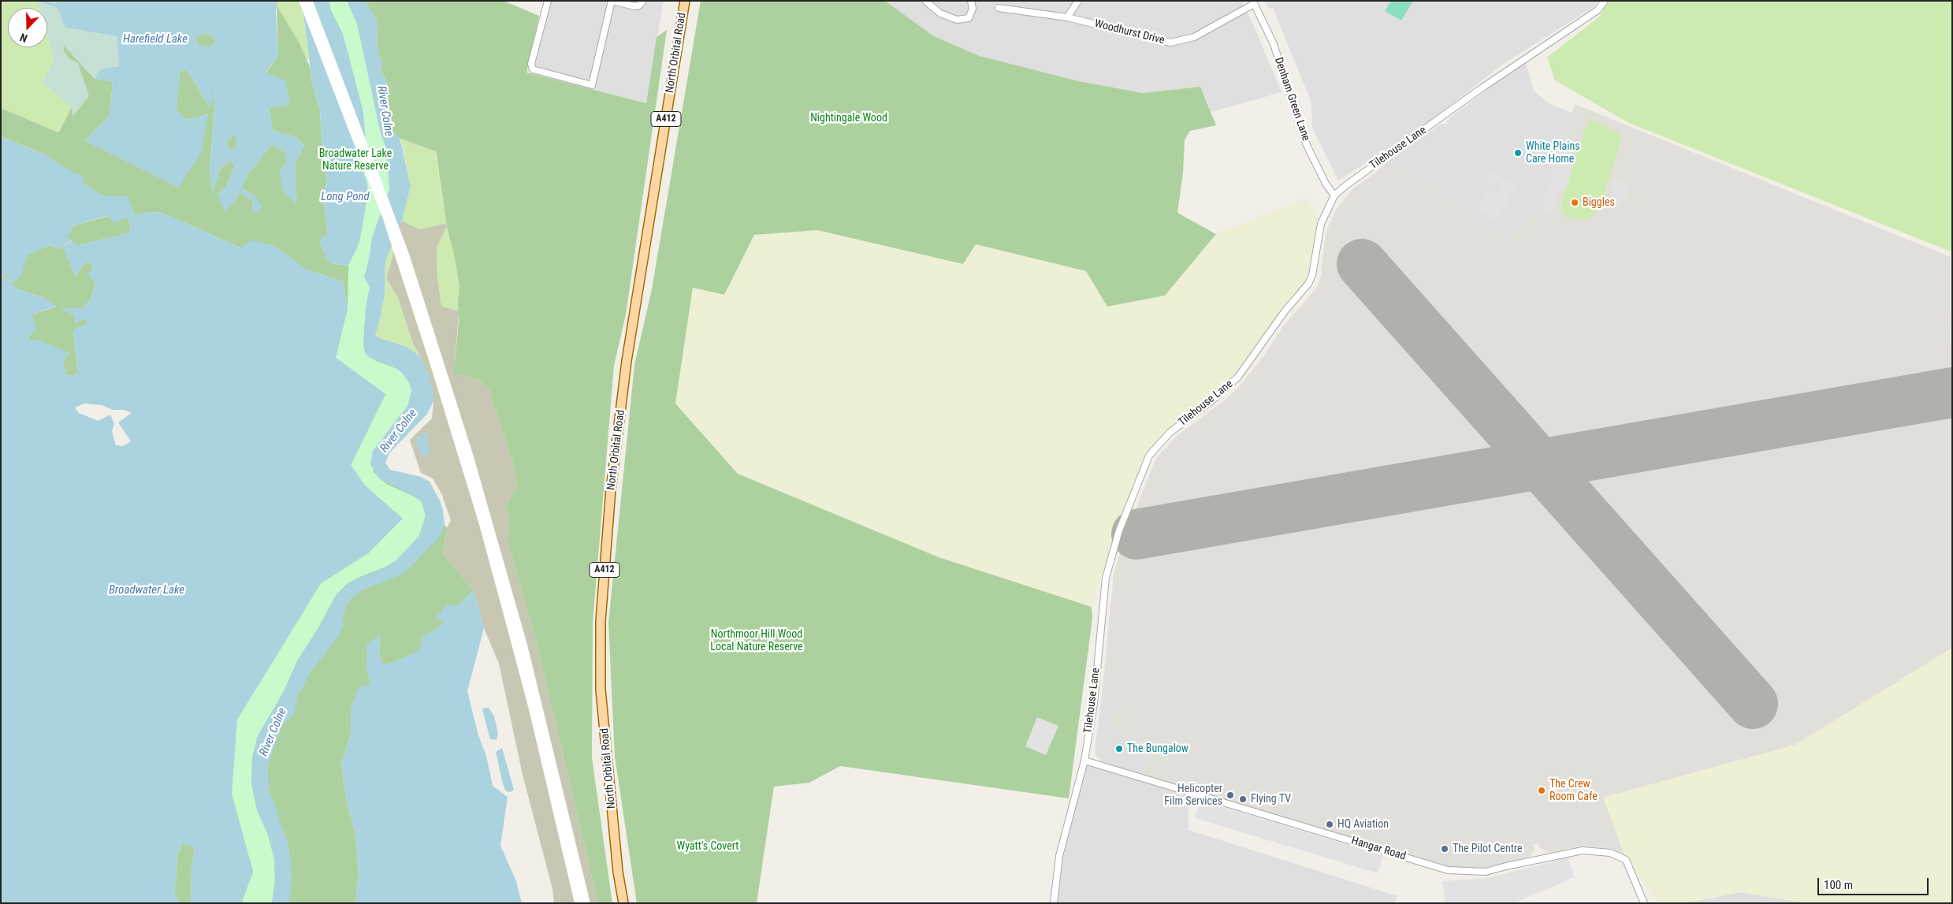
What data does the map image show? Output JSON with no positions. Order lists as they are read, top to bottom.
{
  "streets": {
    "main road": ["North Orbital Road", "A412"],
    "street": [
      "Woodhurst Drive",
      "Denham Green Lane",
      "Tilehouse Lane",
      "Hangar Road"
    ]
  },
  "crossings": [
    ["Woodhurst Drive", "Denham Green Lane"],
    ["Denham Green Lane", "Tilehouse Lane"],
    ["Tilehouse Lane", "Hangar Road"]
  ],
  "water": [
    "Harefield Lake",
    "River Colne",
    "Long Pond",
    "Broadwater Lake"
  ],
  "parks": [
    "Nightingale Wood",
    "Broadwater Lake Nature Reserve",
    "Northmoor Hill Wood Local Nature Reserve",
    "Wyatt's Covert"
  ],
  "places": [
    "White Plains Care Home",
    "Biggles",
    "The Bungalow",
    "The Crew Room Cafe",
    "Helicopter Film Services",
    "Flying TV",
    "HQ Aviation",
    "The Pilot Centre"
  ],
  "scale_bar": "100 m",
  "north": "bottom"
}
